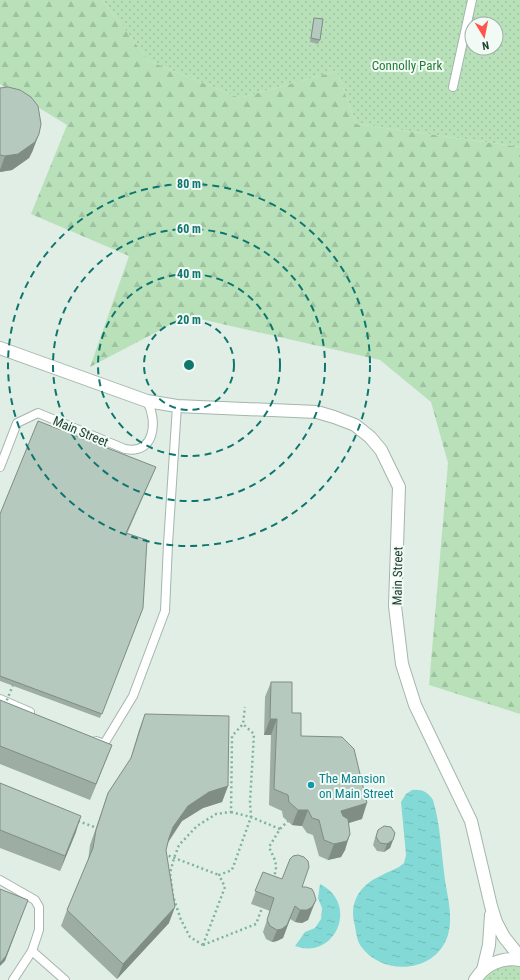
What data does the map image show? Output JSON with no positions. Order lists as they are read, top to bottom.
{
  "streets": {
    "street": ["Main Street"]
  },
  "parks": ["Connolly Park"],
  "places": ["The Mansion on Main Street"],
  "north": "bottom",
  "rings": [
    "80 m",
    "60 m",
    "40 m",
    "20 m"
  ]
}
